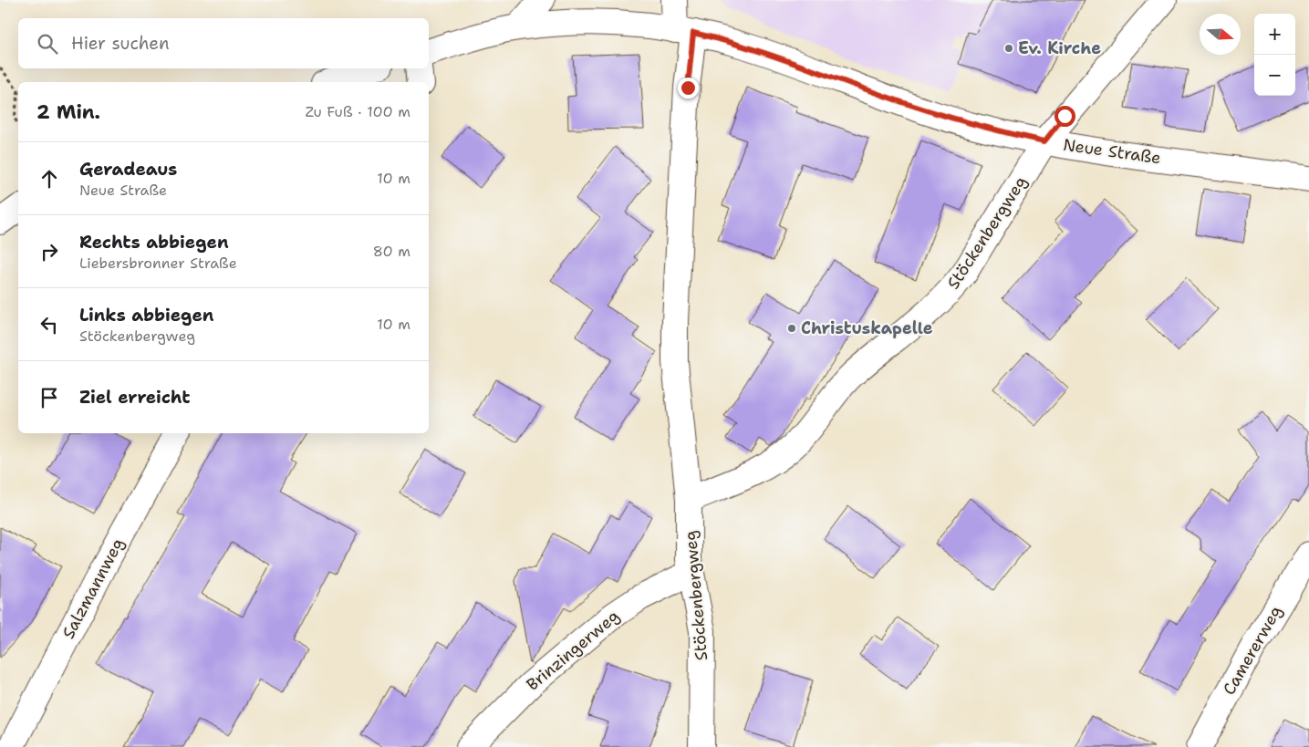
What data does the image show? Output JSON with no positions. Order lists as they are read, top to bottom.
{
  "streets": {
    "street": [
      "Neue Straße",
      "Stöckenbergweg",
      "Salzmannweg",
      "Brinzingerweg",
      "Camererweg"
    ]
  },
  "crossings": [
    ["Neue Straße", "Stöckenbergweg"],
    ["Stöckenbergweg", "Brinzingerweg"]
  ],
  "places": ["Ev. Kirche", "Christuskapelle"],
  "north": "right",
  "page": {
    "map_buttons": ["+", "−"],
    "search": "Hier suchen",
    "heading": ["2 Min.", "Zu Fuß · 100 m"],
    "list": [
      ["Geradeaus", "Neue Straße", "10 m"],
      ["Rechts abbiegen", "Liebersbronner Straße", "80 m"],
      ["Links abbiegen", "Stöckenbergweg", "10 m"],
      "Ziel erreicht"
    ]
  }
}
